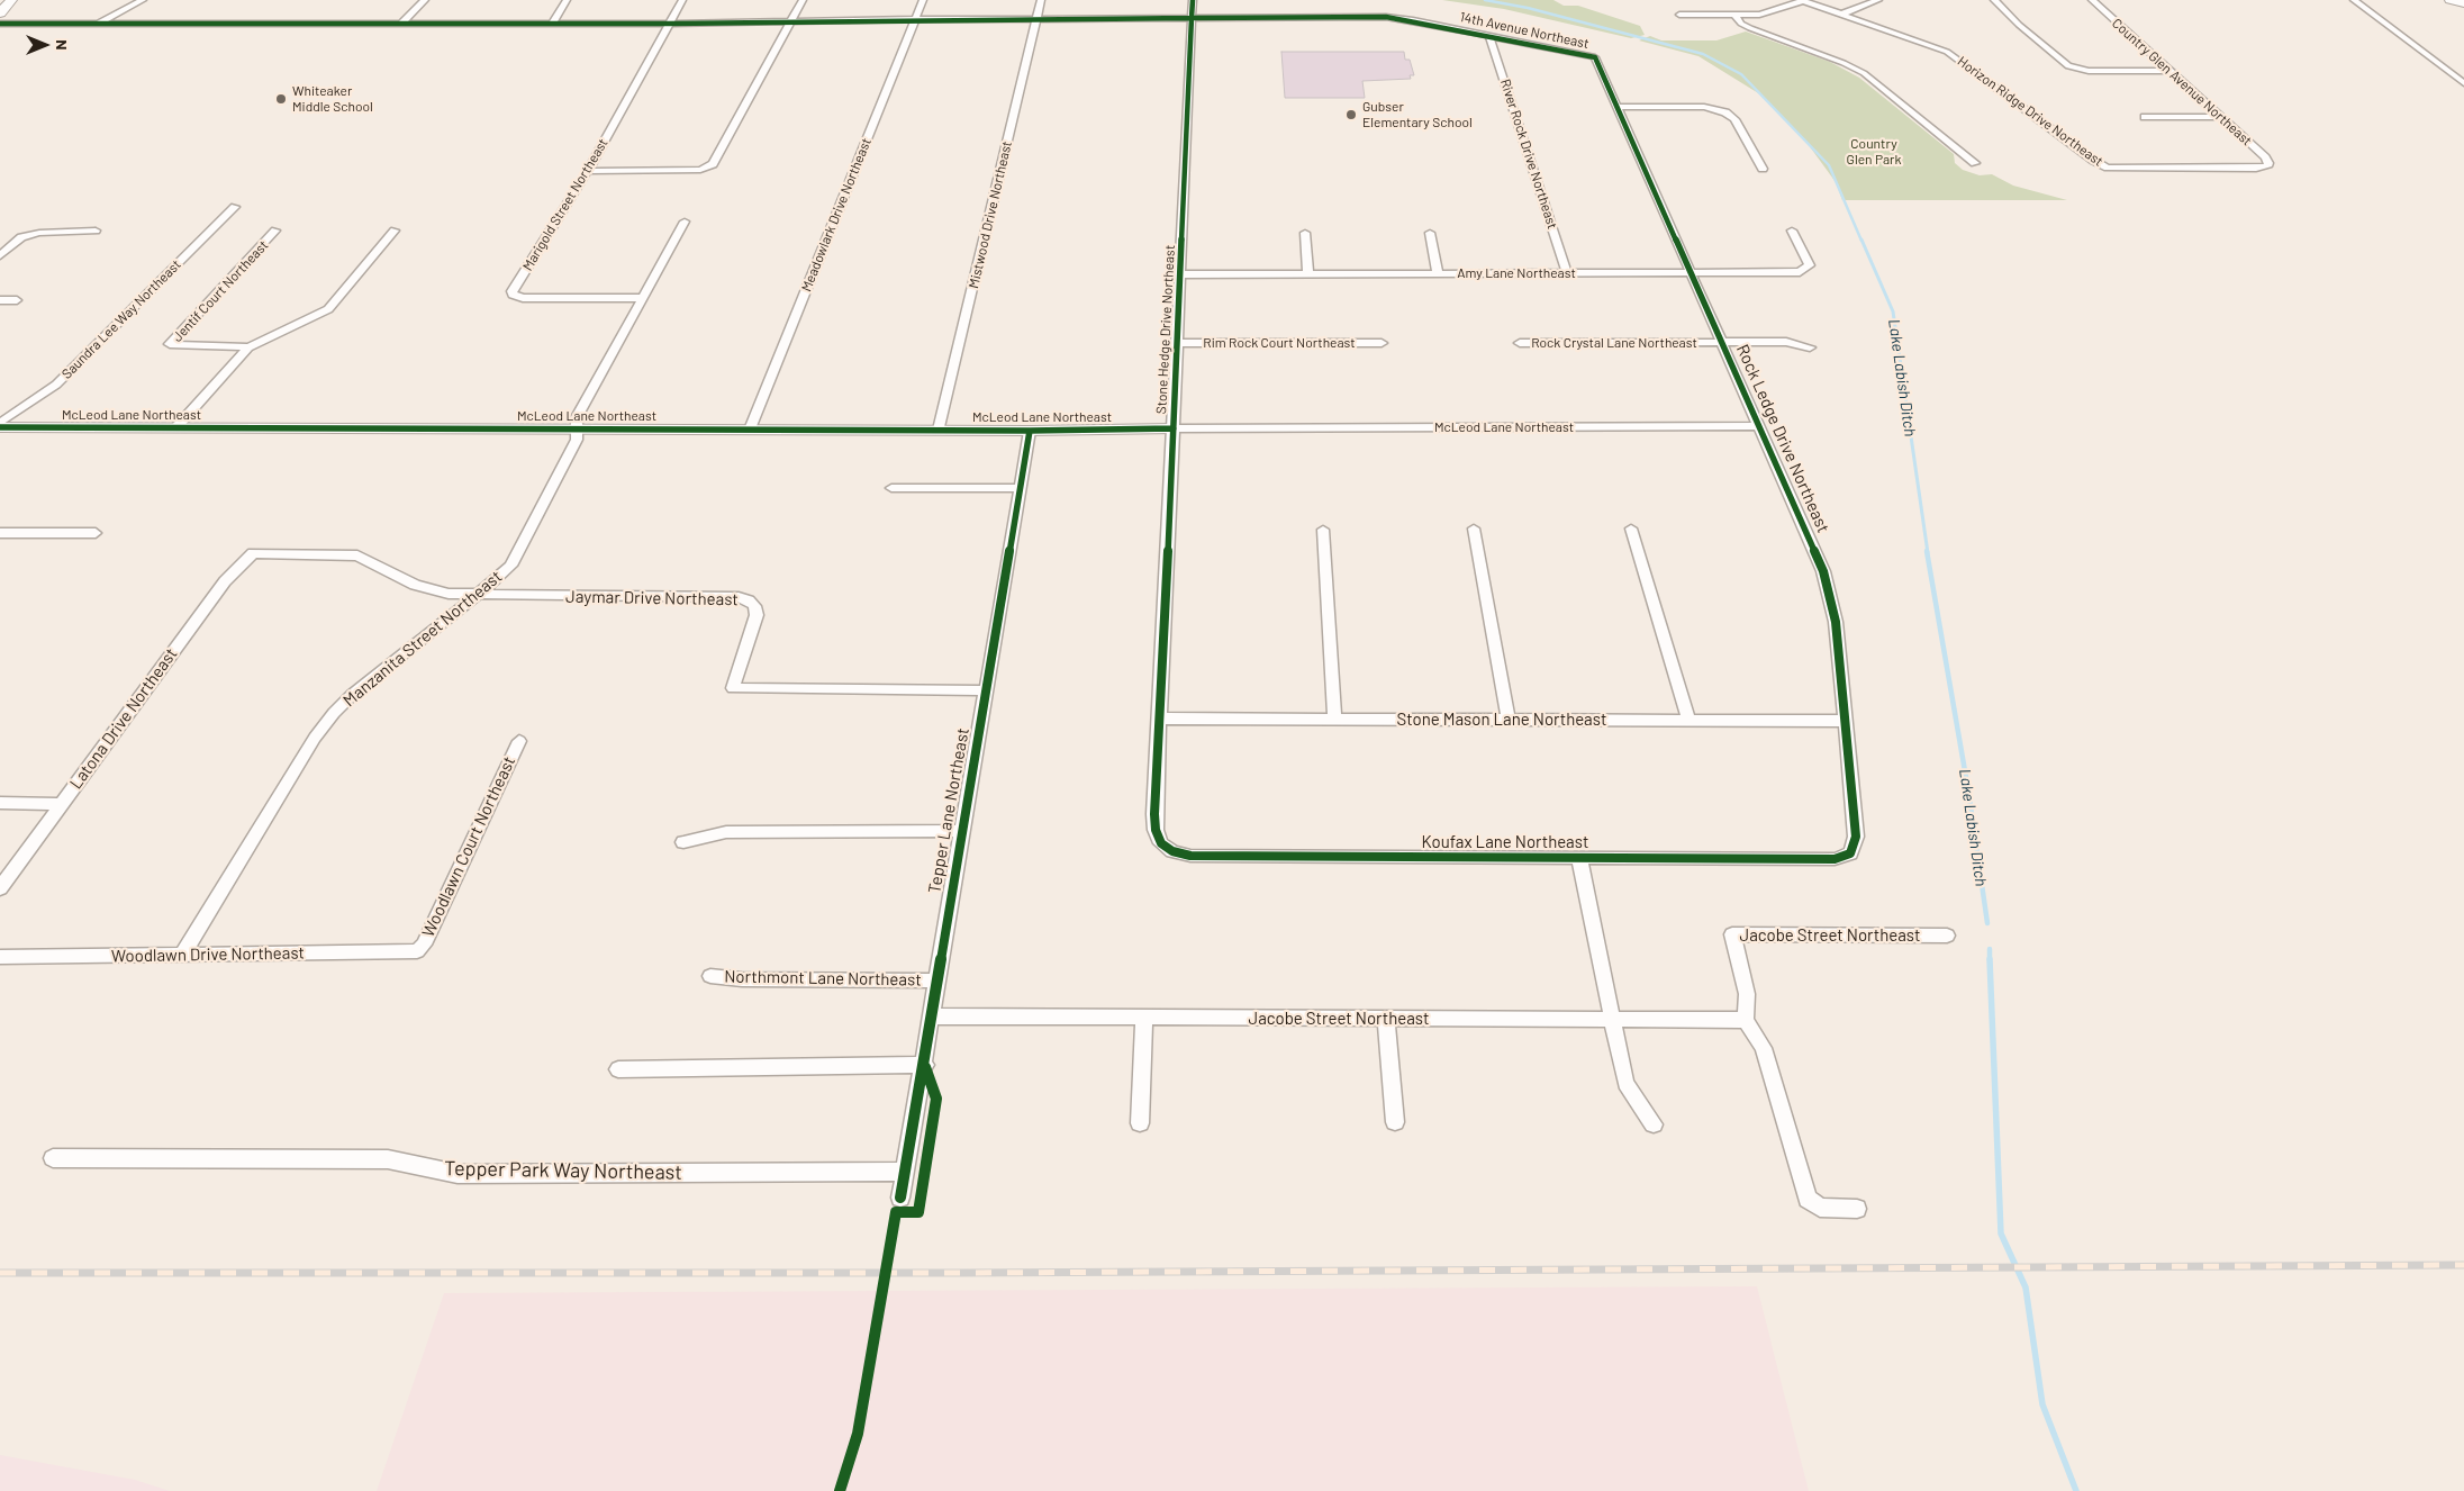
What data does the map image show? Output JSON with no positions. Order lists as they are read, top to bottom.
{
  "streets": {
    "street": [
      "14th Avenue Northeast",
      "Country Glen Avenue Northeast",
      "Horizon Ridge Drive Northeast",
      "River Rock Drive Northeast",
      "Marigold Street Northeast",
      "Meadowlark Drive Northeast",
      "Mistwood Drive Northeast",
      "Amy Lane Northeast",
      "Jentif Court Northeast",
      "Saundra Lee Way Northeast",
      "Stone Hedge Drive Northeast",
      "Rim Rock Court Northeast",
      "Rock Crystal Lane Northeast",
      "McLeod Lane Northeast",
      "Rock Ledge Drive Northeast",
      "Jaymar Drive Northeast",
      "Manzanita Street Northeast",
      "Latona Drive Northeast",
      "Stone Mason Lane Northeast",
      "Tepper Lane Northeast",
      "Koufax Lane Northeast",
      "Woodlawn Court Northeast",
      "Jacobe Street Northeast",
      "Woodlawn Drive Northeast",
      "Northmont Lane Northeast",
      "Tepper Park Way Northeast"
    ]
  },
  "crossings": [
    ["14th Avenue Northeast", "River Rock Drive Northeast"],
    ["14th Avenue Northeast", "Marigold Street Northeast"],
    ["14th Avenue Northeast", "Meadowlark Drive Northeast"],
    ["14th Avenue Northeast", "Mistwood Drive Northeast"],
    ["14th Avenue Northeast", "Stone Hedge Drive Northeast"],
    ["14th Avenue Northeast", "Rock Ledge Drive Northeast"],
    ["Country Glen Avenue Northeast", "Horizon Ridge Drive Northeast"],
    ["River Rock Drive Northeast", "Amy Lane Northeast"],
    ["Marigold Street Northeast", "Manzanita Street Northeast"],
    ["Meadowlark Drive Northeast", "McLeod Lane Northeast"],
    ["Mistwood Drive Northeast", "McLeod Lane Northeast"],
    ["Amy Lane Northeast", "Stone Hedge Drive Northeast"],
    ["Amy Lane Northeast", "Rock Ledge Drive Northeast"],
    ["Stone Hedge Drive Northeast", "Rim Rock Court Northeast"],
    ["Stone Hedge Drive Northeast", "McLeod Lane Northeast"],
    ["Stone Hedge Drive Northeast", "Stone Mason Lane Northeast"],
    ["Stone Hedge Drive Northeast", "Koufax Lane Northeast"],
    ["Rock Crystal Lane Northeast", "Rock Ledge Drive Northeast"],
    ["McLeod Lane Northeast", "Rock Ledge Drive Northeast"],
    ["McLeod Lane Northeast", "Manzanita Street Northeast"],
    ["McLeod Lane Northeast", "Tepper Lane Northeast"],
    ["Rock Ledge Drive Northeast", "Stone Mason Lane Northeast"],
    ["Rock Ledge Drive Northeast", "Koufax Lane Northeast"],
    ["Jaymar Drive Northeast", "Manzanita Street Northeast"],
    ["Jaymar Drive Northeast", "Latona Drive Northeast"],
    ["Jaymar Drive Northeast", "Tepper Lane Northeast"],
    ["Manzanita Street Northeast", "Woodlawn Drive Northeast"],
    ["Tepper Lane Northeast", "Jacobe Street Northeast"],
    ["Tepper Lane Northeast", "Northmont Lane Northeast"],
    ["Tepper Lane Northeast", "Tepper Park Way Northeast"],
    ["Woodlawn Court Northeast", "Woodlawn Drive Northeast"]
  ],
  "water": ["Lake Labish Ditch"],
  "parks": ["Country Glen Park"],
  "places": ["Whiteaker Middle School", "Gubser Elementary School"],
  "north": "right"
}
